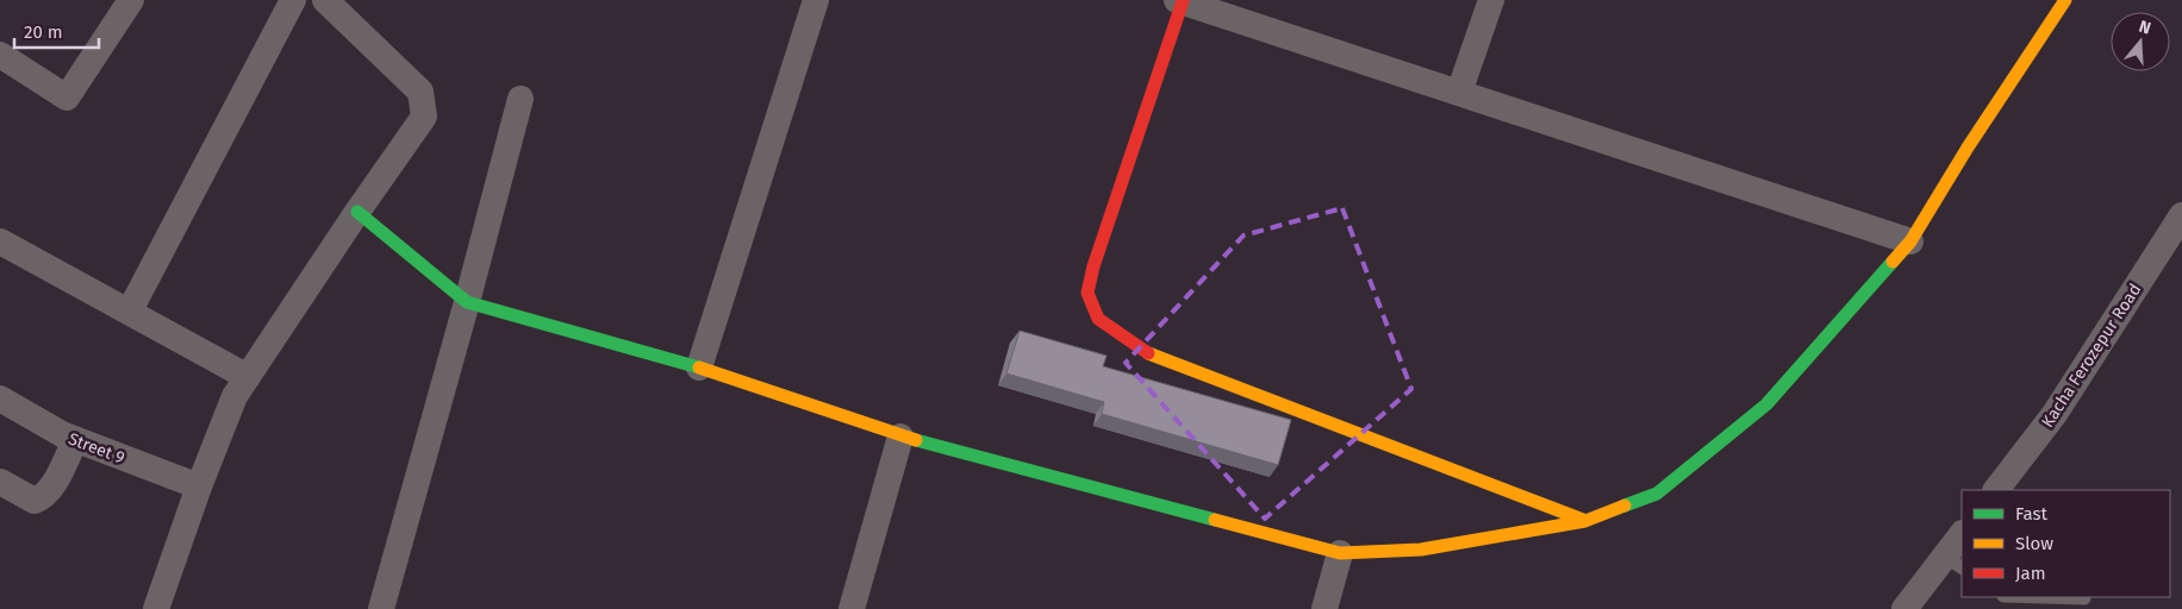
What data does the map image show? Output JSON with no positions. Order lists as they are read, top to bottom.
{
  "streets": {
    "street": ["Kacha Ferozepur Road", "Street 9"]
  },
  "legend": ["Fast", "Slow", "Jam"],
  "scale_bar": "20 m",
  "north": "top"
}
